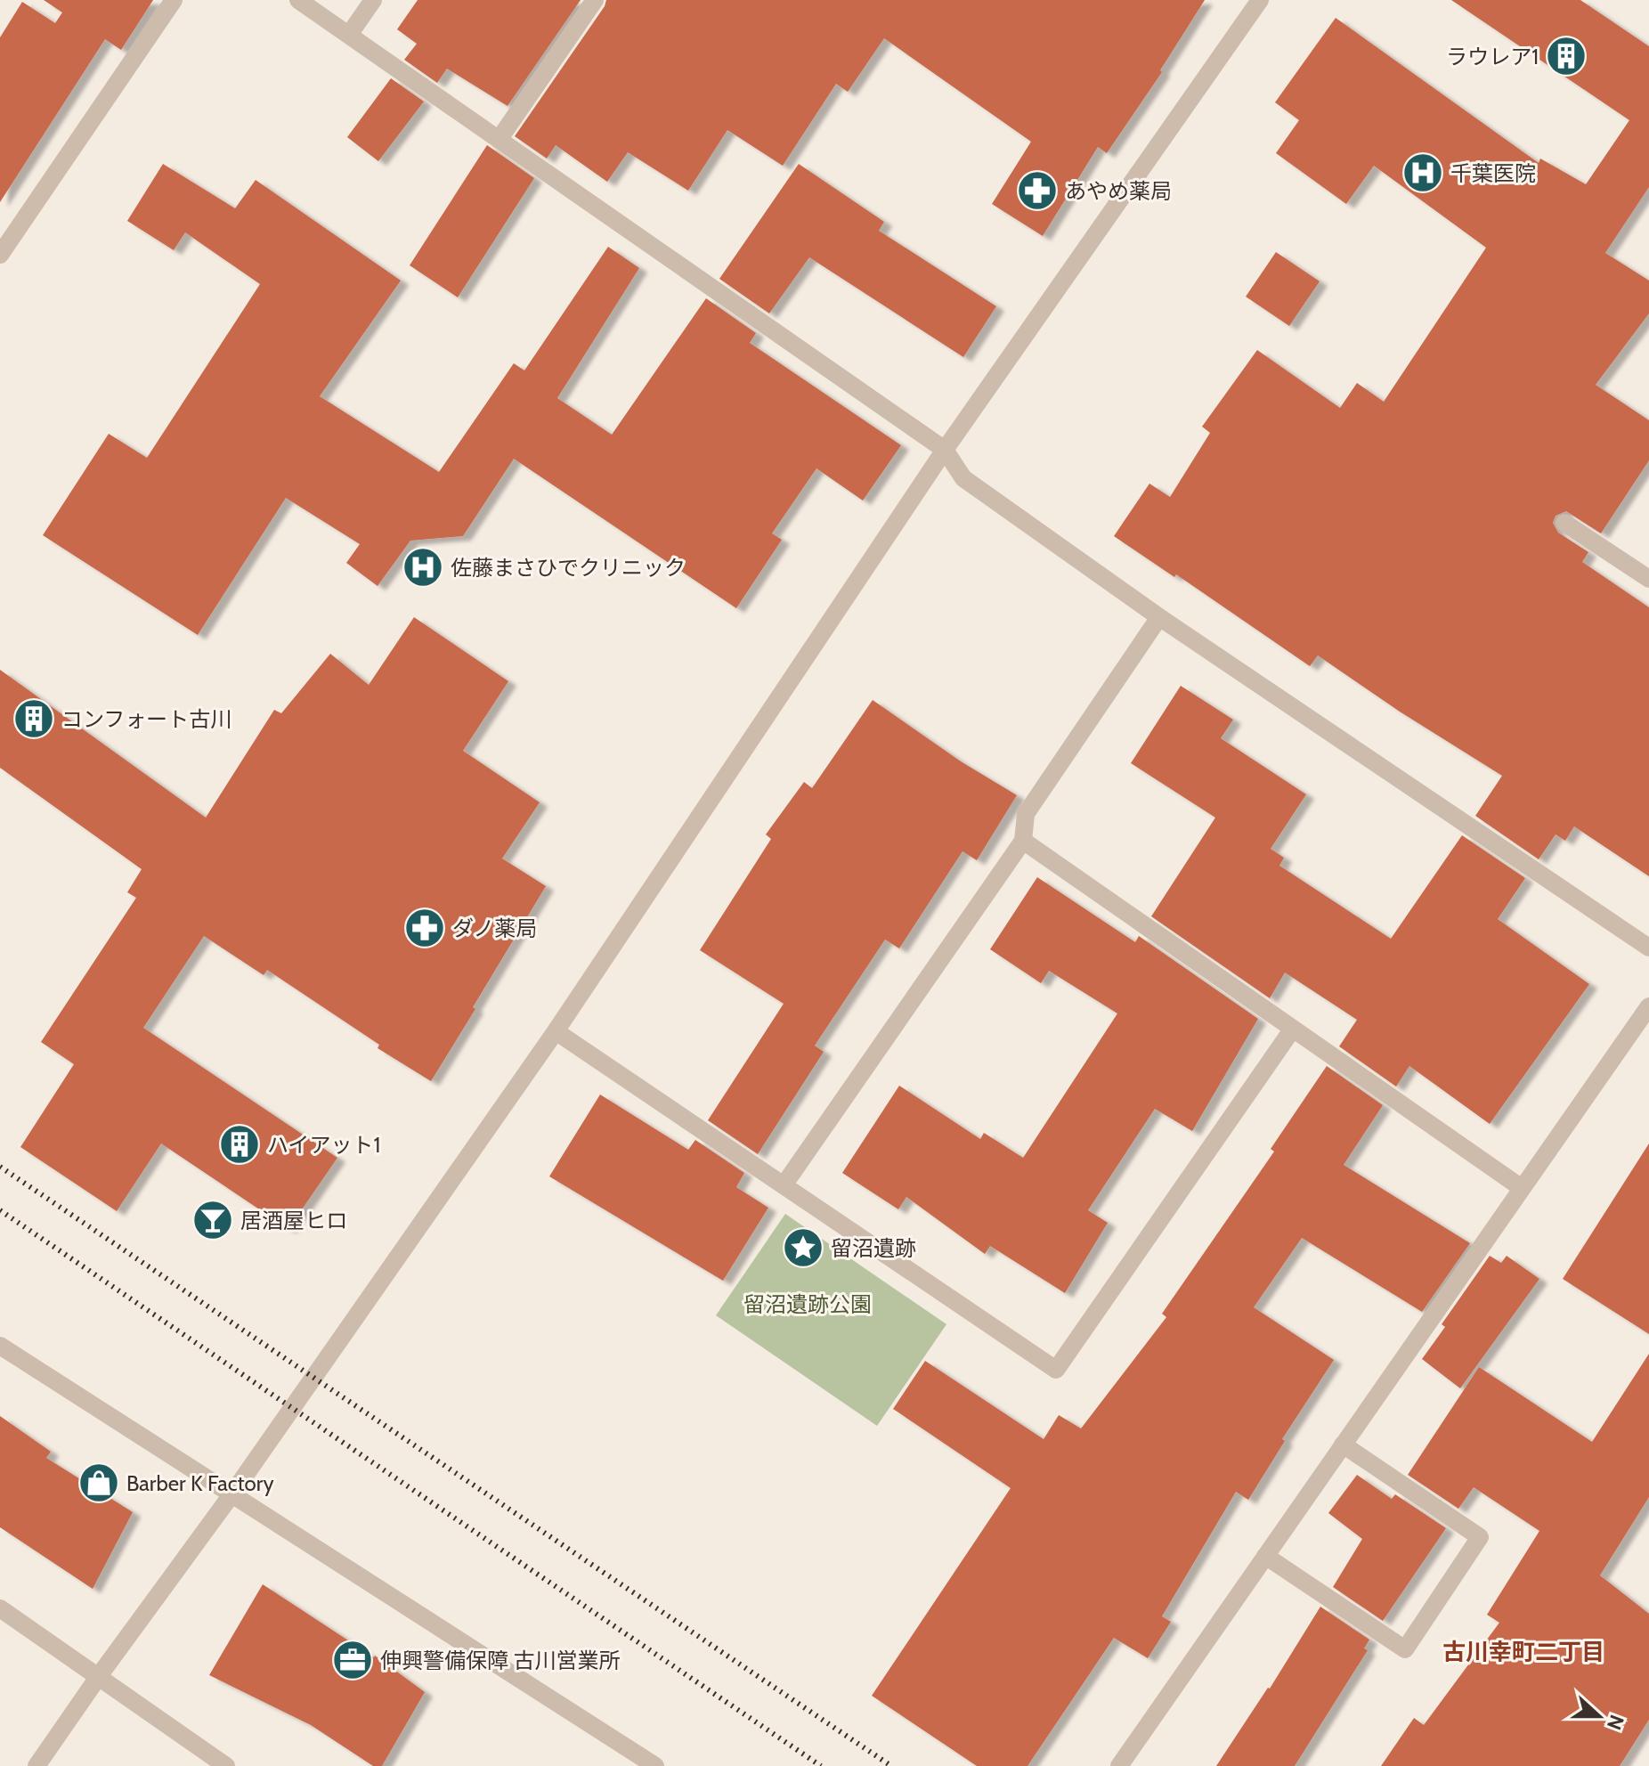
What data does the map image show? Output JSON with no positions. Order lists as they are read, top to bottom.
{
  "districts": ["古川幸町二丁目"],
  "parks": ["留沼遺跡公園"],
  "places": {
    "building": ["ラウレア1", "コンフォート古川", "ハイアット1"],
    "hospital": ["千葉医院", "佐藤まさひでクリニック"],
    "pharmacy": ["あやめ薬局", "ダノ薬局"],
    "bar": ["居酒屋ヒロ"],
    "place": ["留沼遺跡"],
    "shop": ["Barber K Factory"],
    "office": ["伸興警備保障 古川営業所"]
  },
  "north": "right"
}
